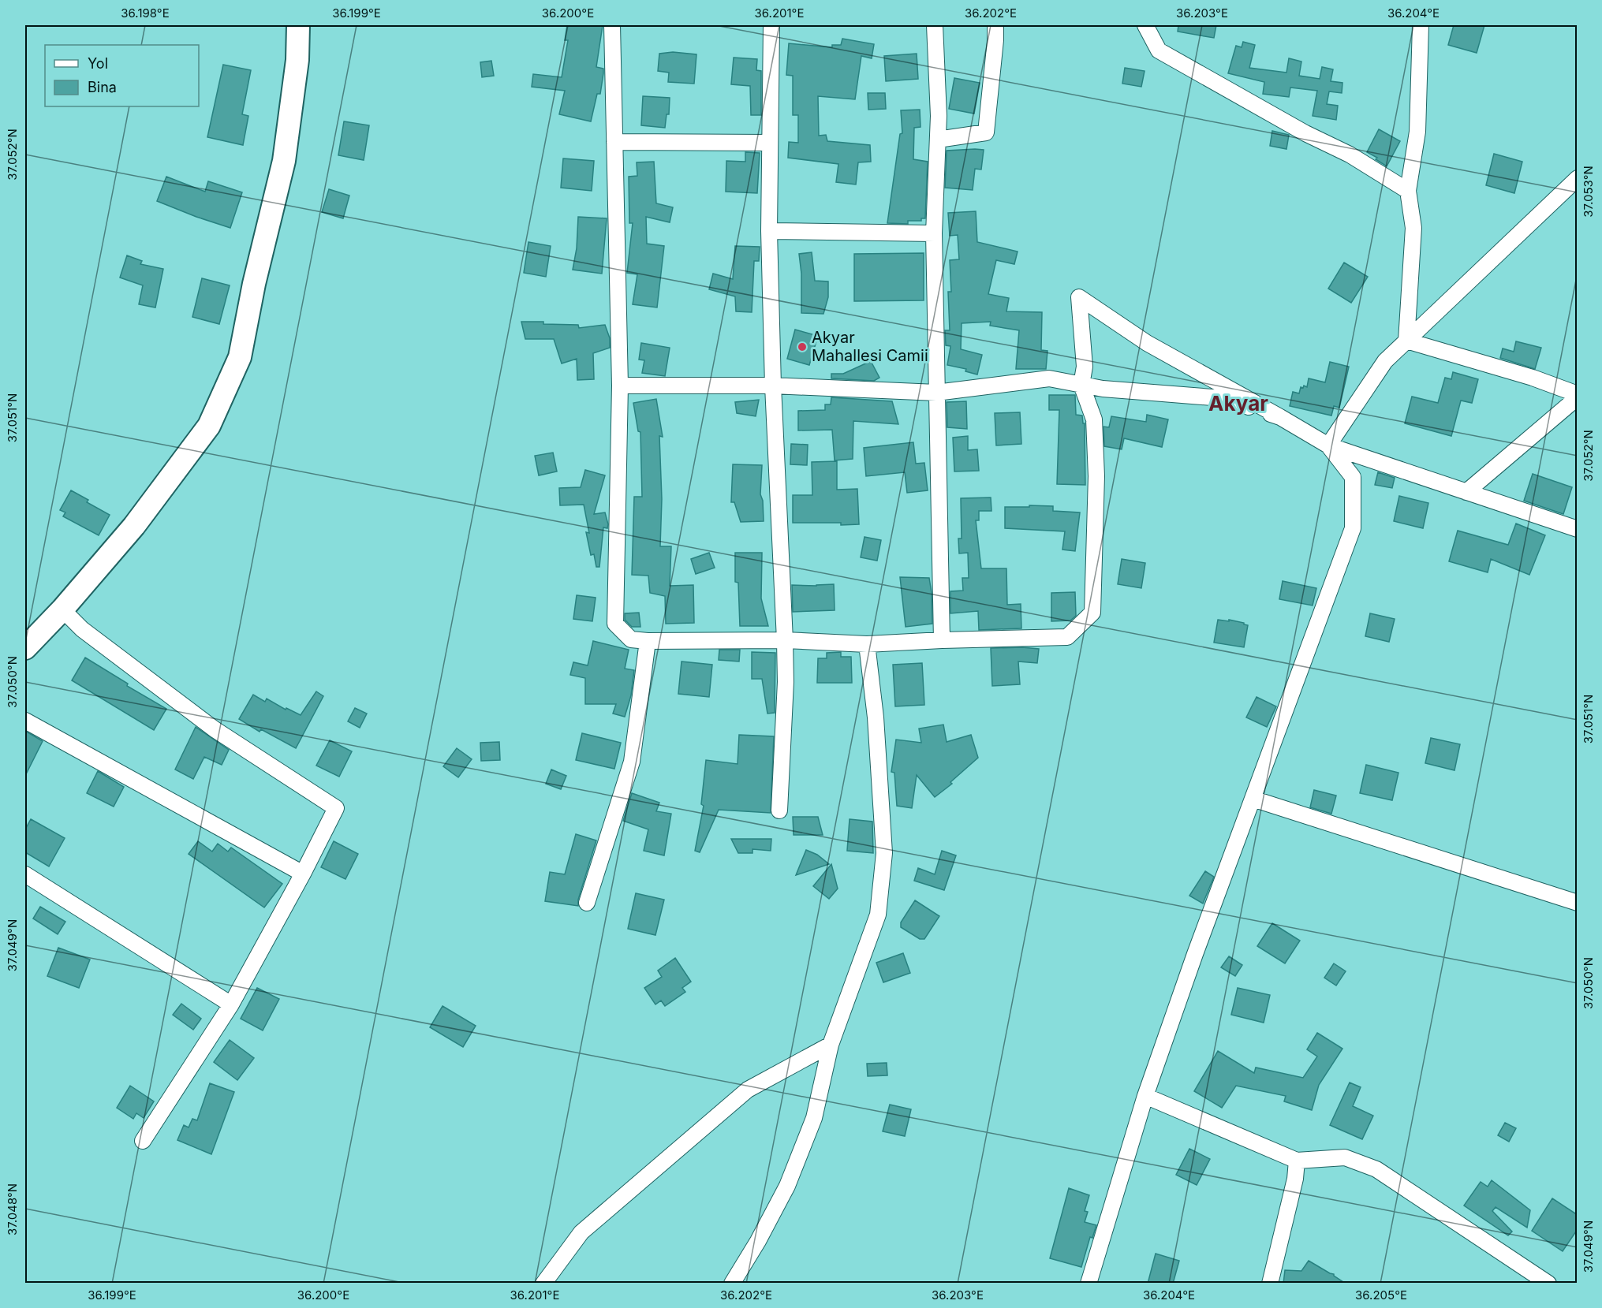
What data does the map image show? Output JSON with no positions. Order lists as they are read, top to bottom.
{
  "districts": ["Akyar"],
  "places": ["Akyar Mahallesi Camii"],
  "legend": ["Yol", "Bina"],
  "coordinates": [
    "36.198°E",
    "36.199°E",
    "36.200°E",
    "36.201°E",
    "36.202°E",
    "36.203°E",
    "36.204°E",
    "37.052°N",
    "37.053°N",
    "37.051°N",
    "37.050°N",
    "37.049°N",
    "37.048°N",
    "36.205°E"
  ]
}
